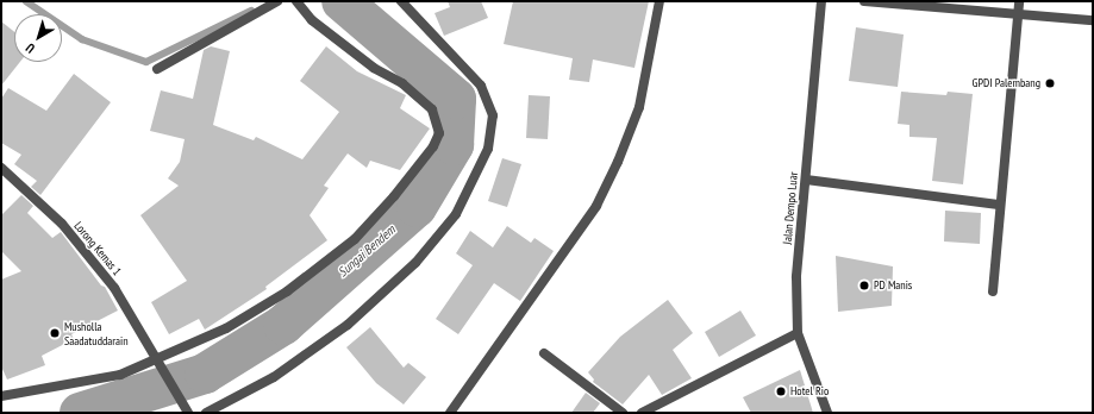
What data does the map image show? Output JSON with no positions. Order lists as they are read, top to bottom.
{
  "streets": {
    "street": ["Jalan Dempo Luar", "Lorong Kemas 1"]
  },
  "water": ["Sungai Bendem"],
  "places": [
    "GPDI Palembang",
    "PD Manis",
    "Musholla Saadatuddarain",
    "Hotel Rio"
  ],
  "north": "bottom left"
}
